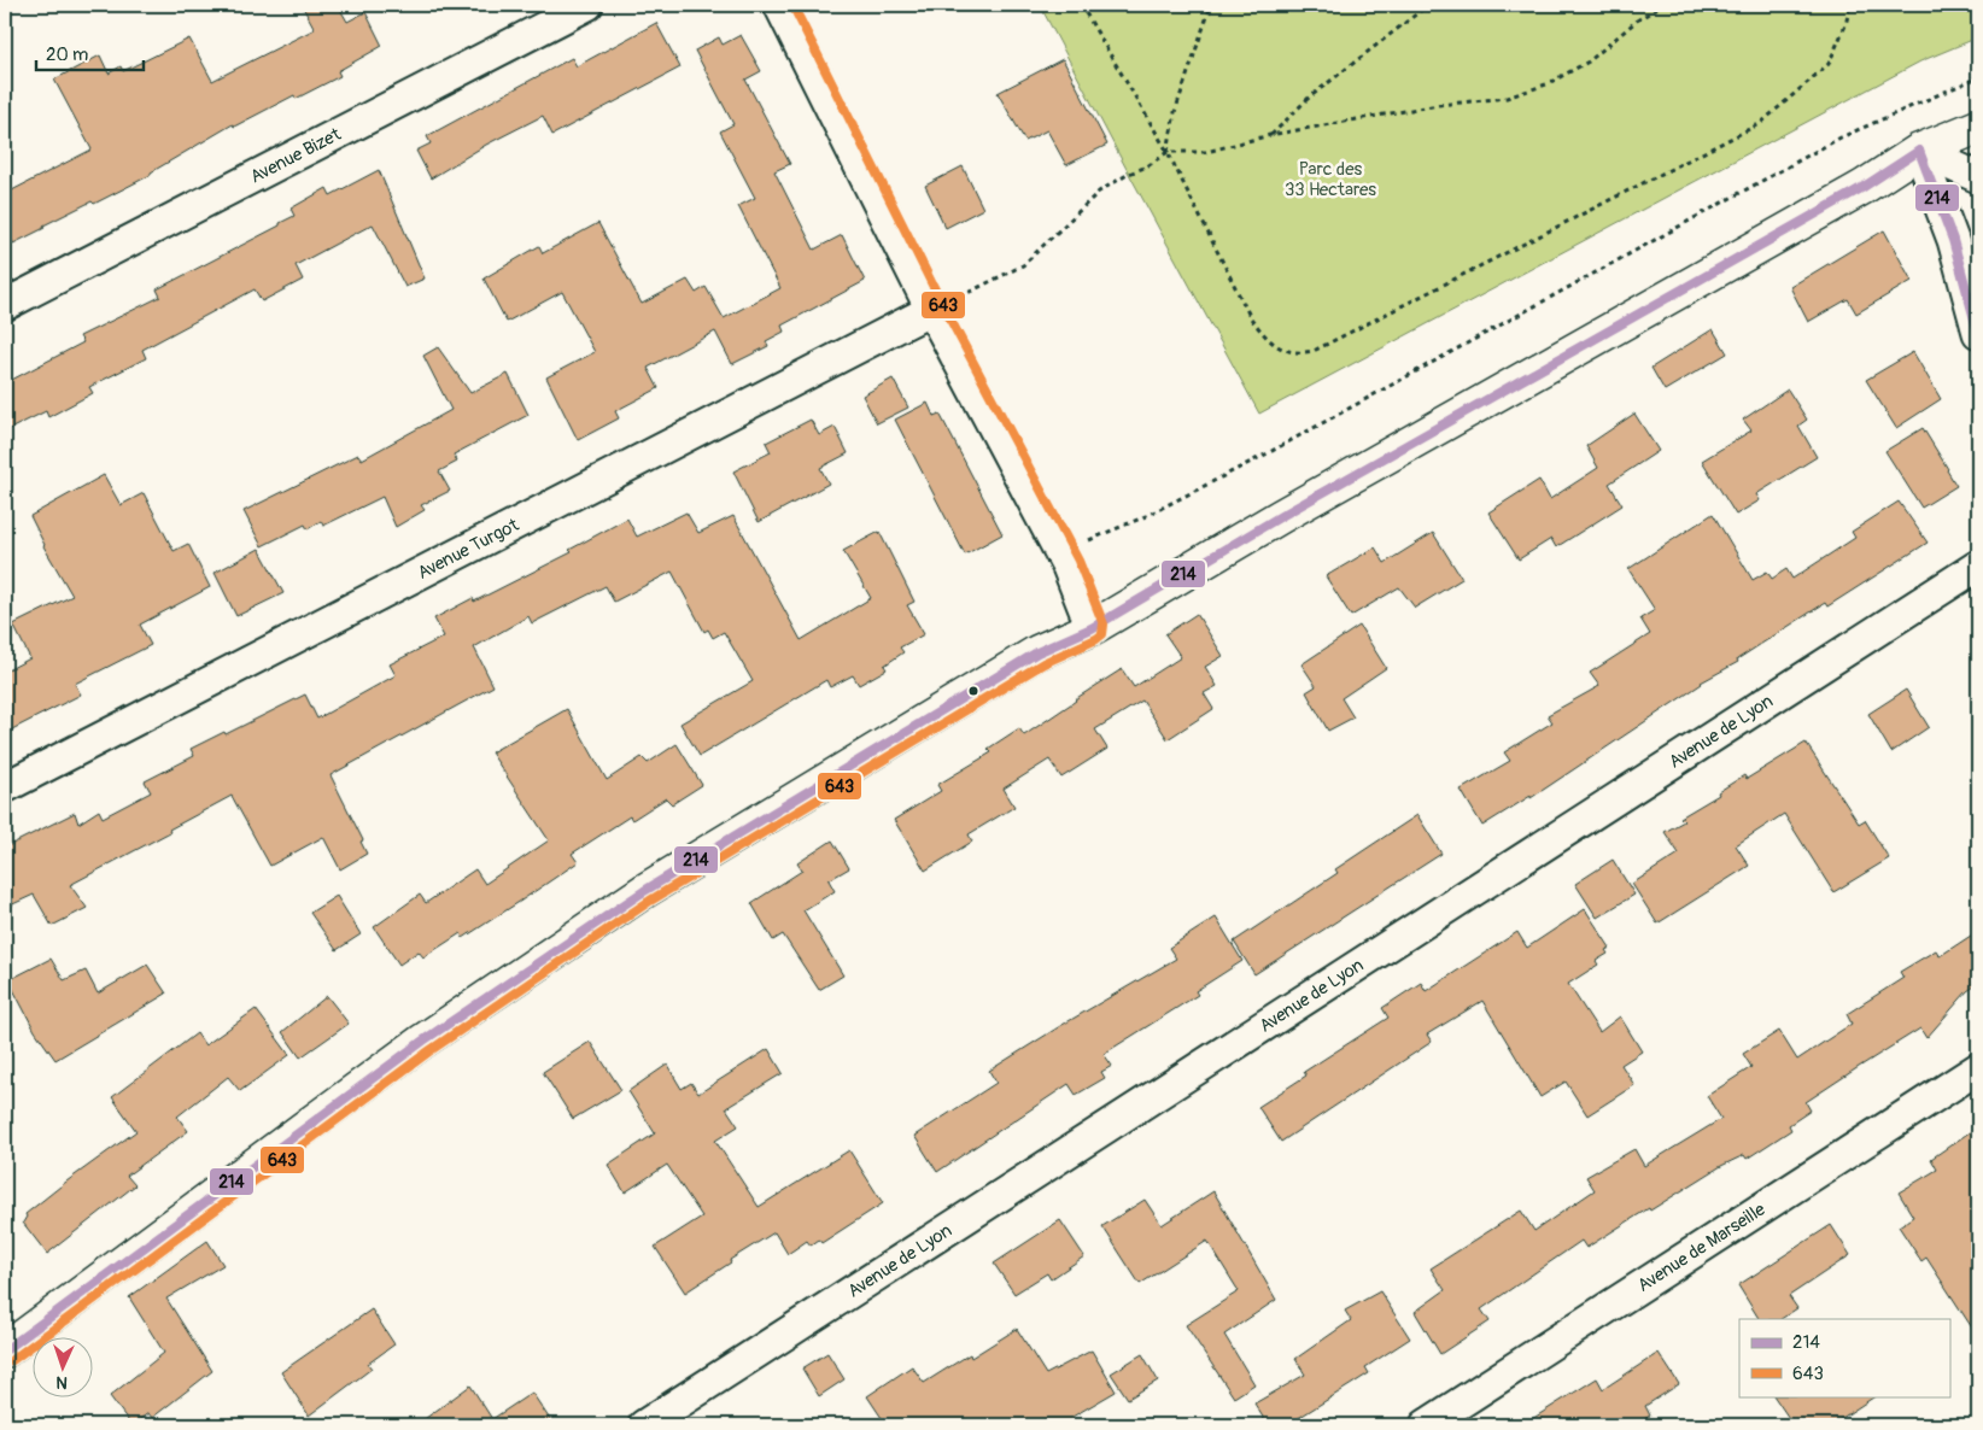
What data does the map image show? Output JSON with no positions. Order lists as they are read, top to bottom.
{
  "streets": {
    "street": [
      "Avenue Bizet",
      "Avenue Turgot",
      "Avenue de Lyon",
      "Avenue de Marseille"
    ]
  },
  "parks": ["Parc des 33 Hectares"],
  "lines": ["transit line 643", "transit line 214"],
  "legend": ["214", "643"],
  "scale_bar": "20 m",
  "north": "bottom"
}
